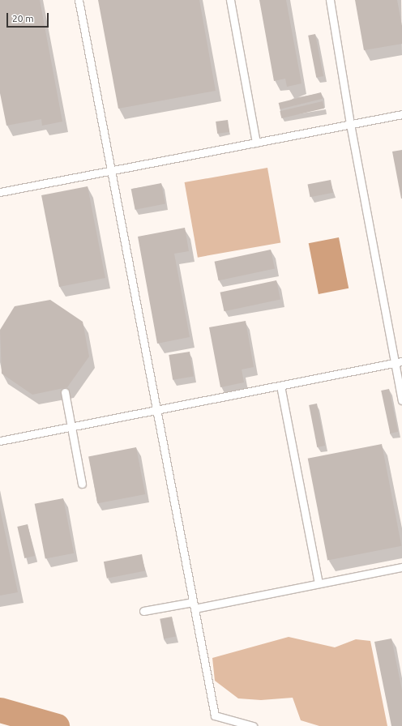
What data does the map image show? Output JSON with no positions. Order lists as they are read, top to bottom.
{
  "scale_bar": "20 m"
}
